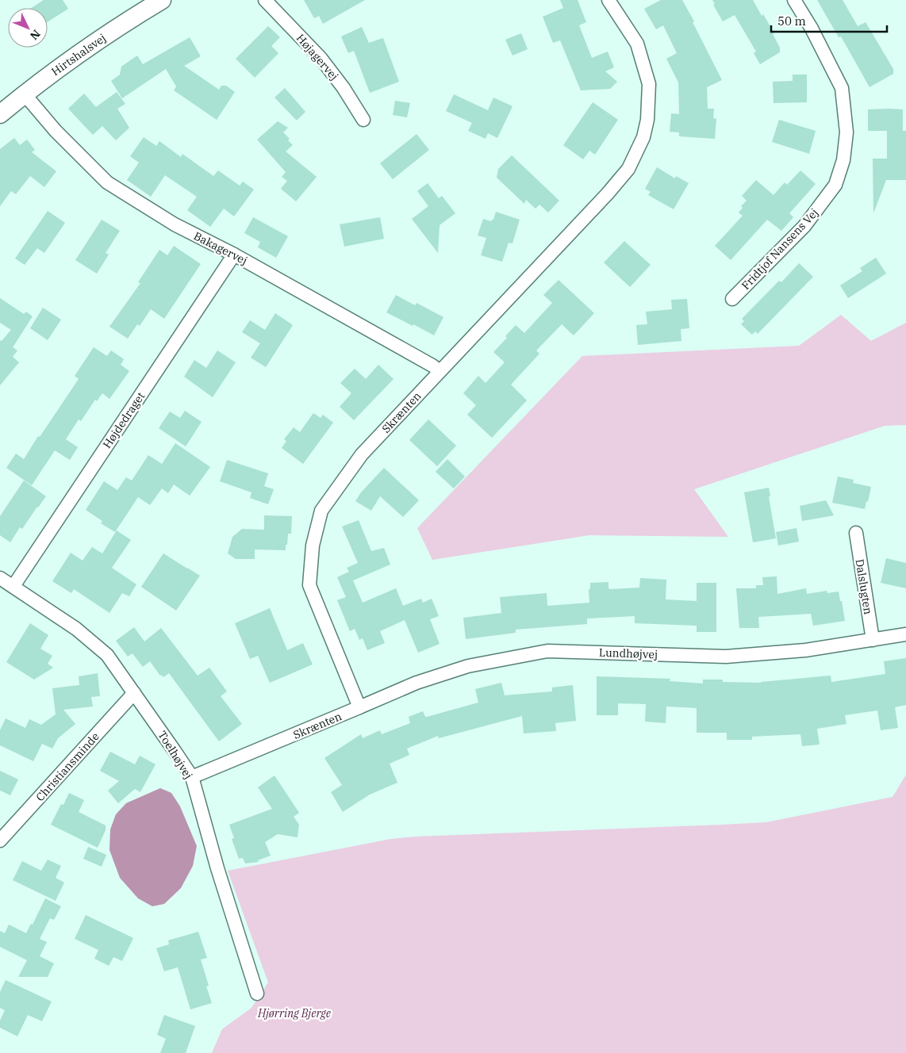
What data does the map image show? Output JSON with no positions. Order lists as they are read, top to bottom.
{
  "streets": {
    "street": [
      "Hirtshalsvej",
      "Højagervej",
      "Bakagervej",
      "Fridtjof Nansens Vej",
      "Skrænten",
      "Højdedraget",
      "Dalslugten",
      "Lundhøjvej",
      "Toelhøjvej",
      "Christiansminde"
    ]
  },
  "crossings": [
    ["Hirtshalsvej", "Bakagervej"],
    ["Bakagervej", "Skrænten"],
    ["Bakagervej", "Højdedraget"],
    ["Skrænten", "Lundhøjvej"],
    ["Skrænten", "Toelhøjvej"],
    ["Højdedraget", "Toelhøjvej"],
    ["Dalslugten", "Lundhøjvej"],
    ["Toelhøjvej", "Christiansminde"]
  ],
  "parks": ["Hjørring Bjerge"],
  "scale_bar": "50 m",
  "north": "bottom right"
}
